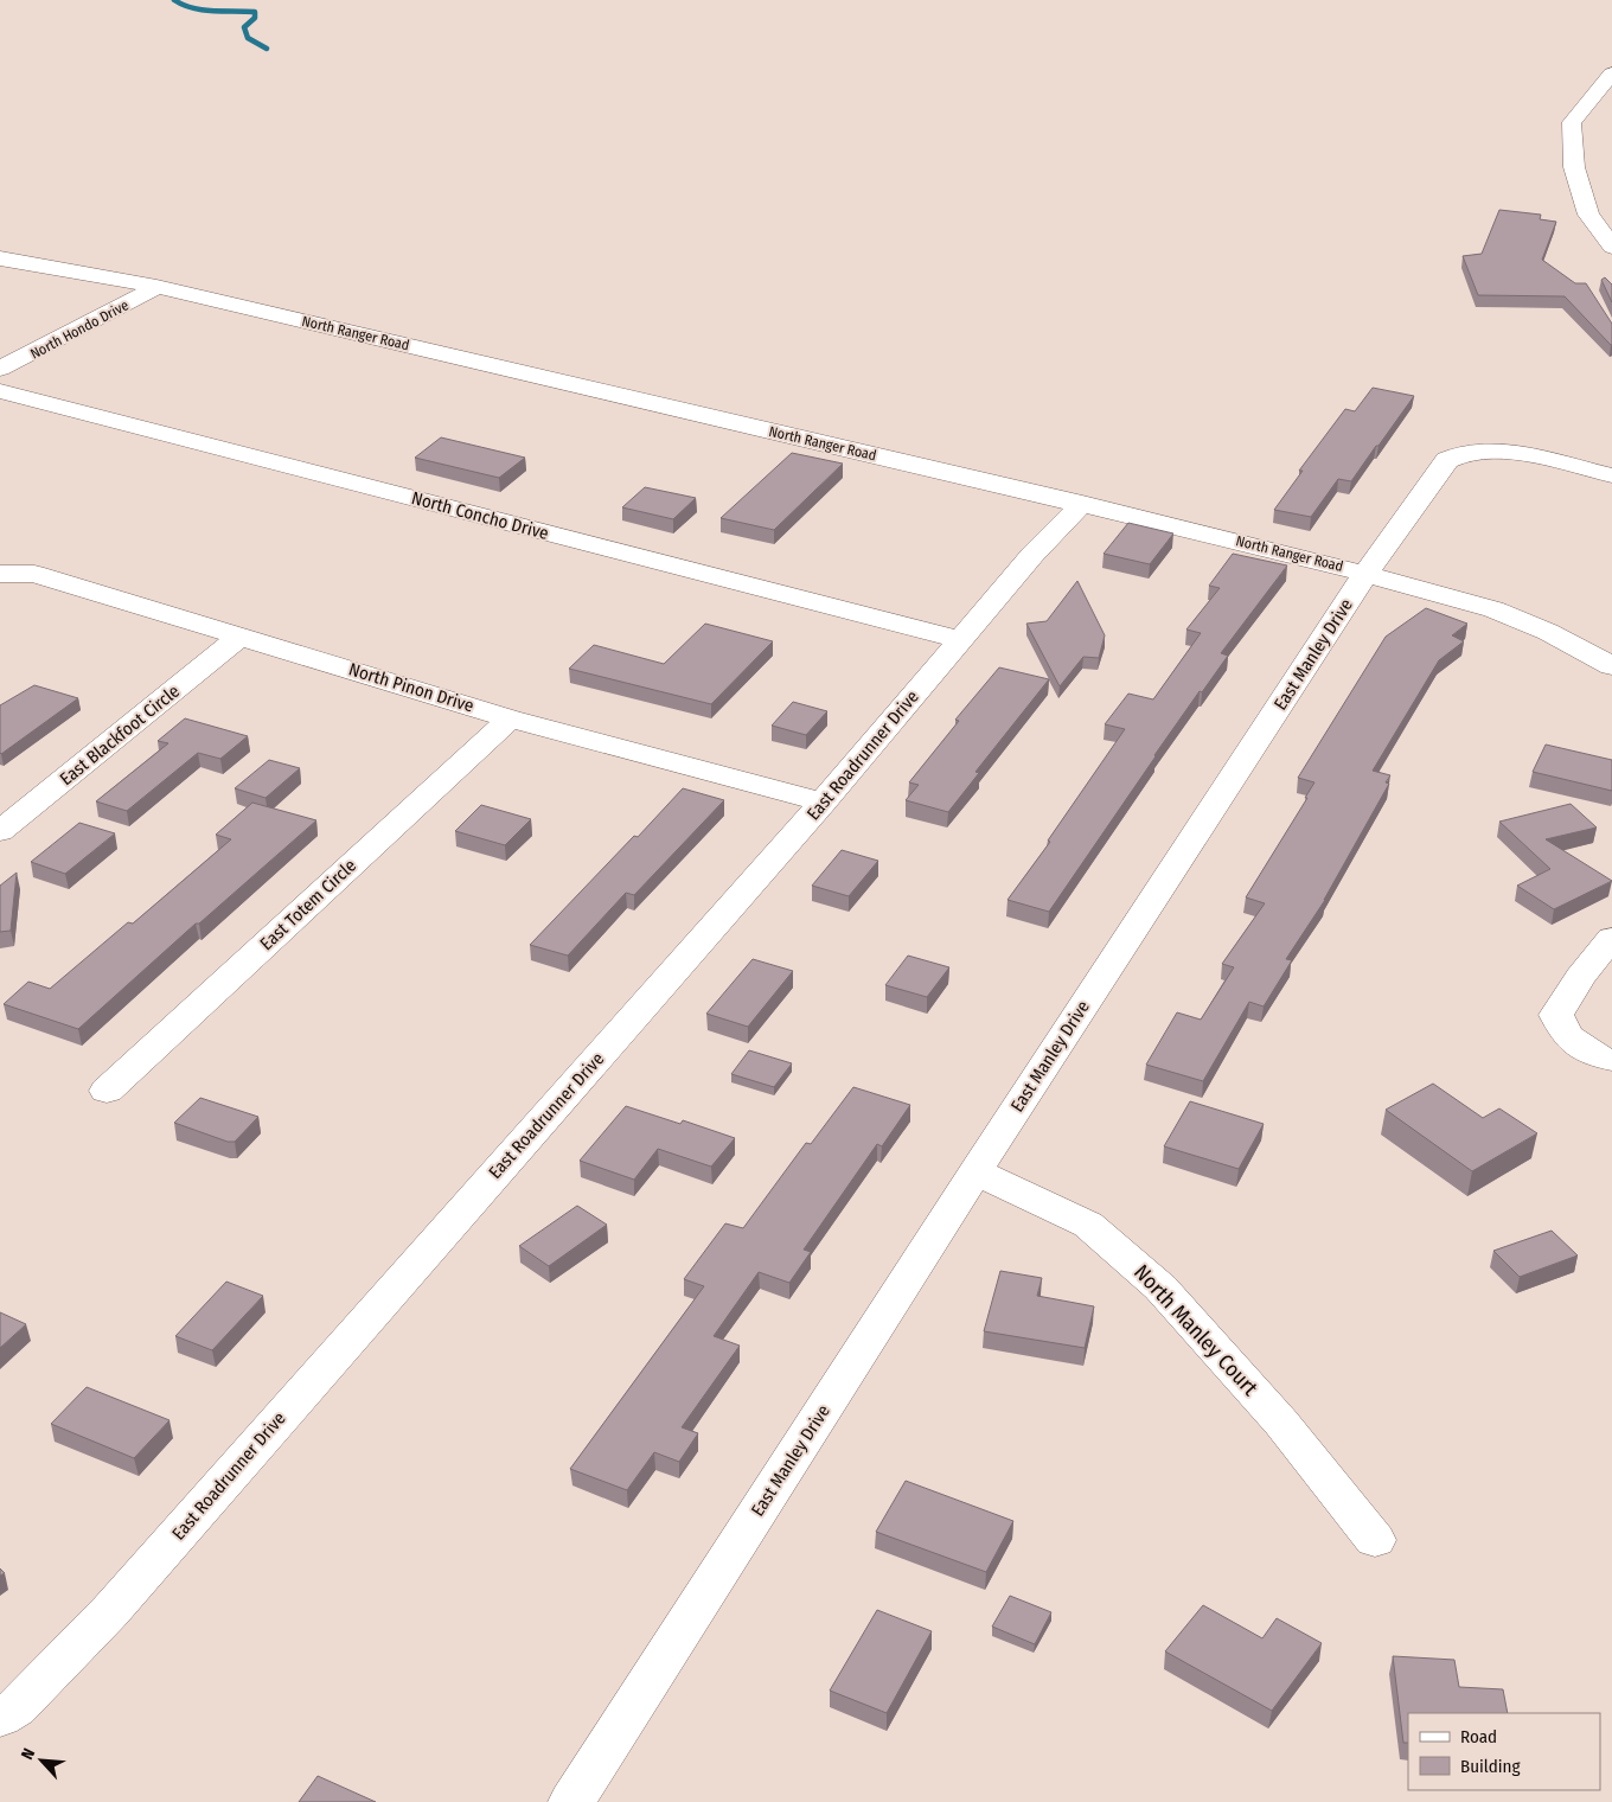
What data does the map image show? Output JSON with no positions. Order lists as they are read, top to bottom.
{
  "streets": {
    "street": [
      "North Hondo Drive",
      "North Ranger Road",
      "North Concho Drive",
      "East Manley Drive",
      "North Pinon Drive",
      "East Blackfoot Circle",
      "East Roadrunner Drive",
      "East Totem Circle",
      "North Manley Court"
    ]
  },
  "crossings": [
    ["North Hondo Drive", "North Ranger Road"],
    ["North Ranger Road", "East Manley Drive"],
    ["North Ranger Road", "East Roadrunner Drive"],
    ["North Concho Drive", "East Roadrunner Drive"],
    ["East Manley Drive", "North Manley Court"],
    ["North Pinon Drive", "East Blackfoot Circle"],
    ["North Pinon Drive", "East Roadrunner Drive"],
    ["North Pinon Drive", "East Totem Circle"]
  ],
  "legend": ["Road", "Building"],
  "north": "top left"
}
